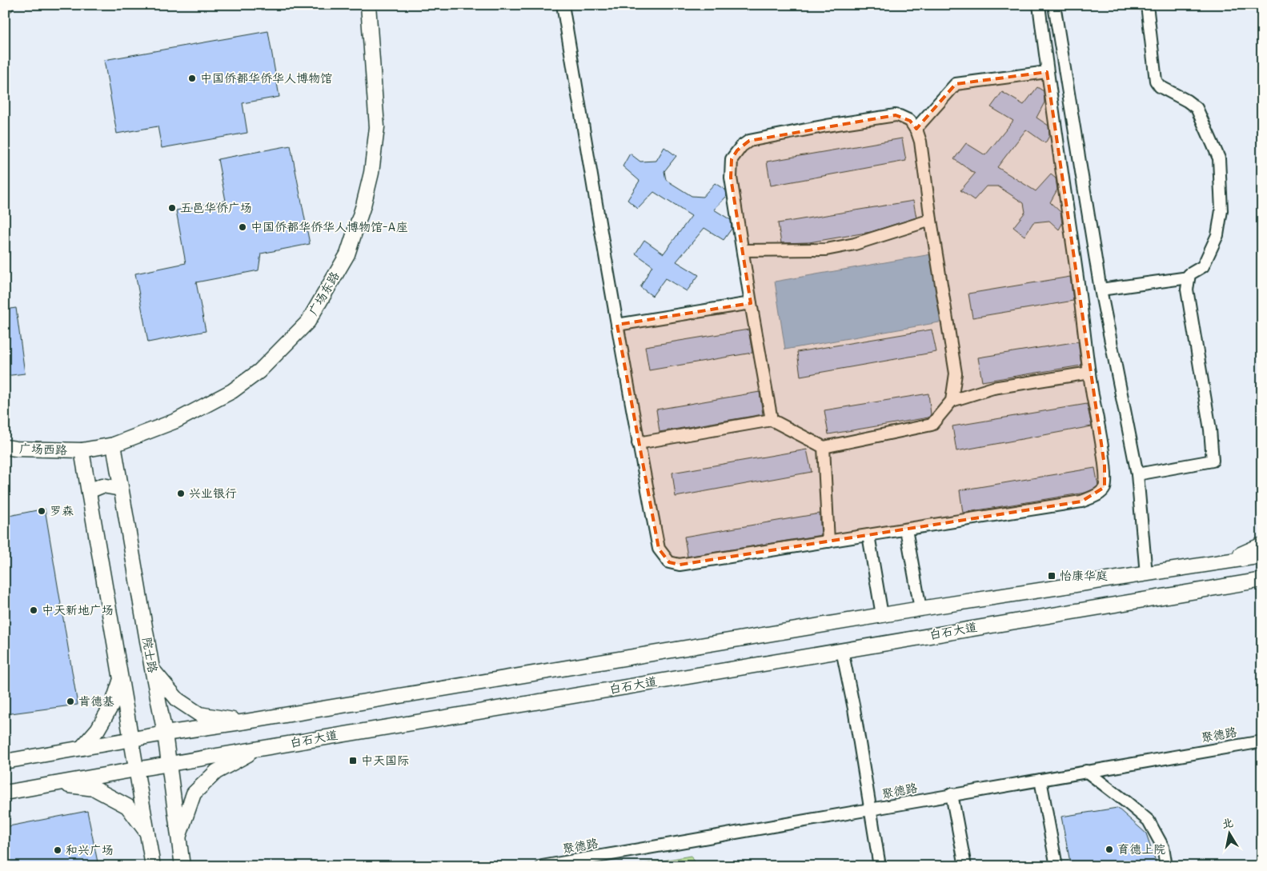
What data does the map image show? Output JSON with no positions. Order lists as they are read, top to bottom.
{
  "streets": {
    "main road": [
      "广场东路",
      "广场西路",
      "白石大道",
      "院士路"
    ],
    "street": ["聚德路"]
  },
  "crossings": [
    ["广场东路", "广场西路"],
    ["广场东路", "院士路"],
    ["白石大道", "院士路"]
  ],
  "places": {
    "other": [
      "中国侨都华侨华人博物馆",
      "五邑华侨广场",
      "中国侨都华侨华人博物馆-A座",
      "兴业银行",
      "罗森",
      "中天新地广场",
      "肯德基",
      "育德上院",
      "和兴广场"
    ],
    "transit": ["怡康华庭", "中天国际"]
  },
  "north": "top"
}
